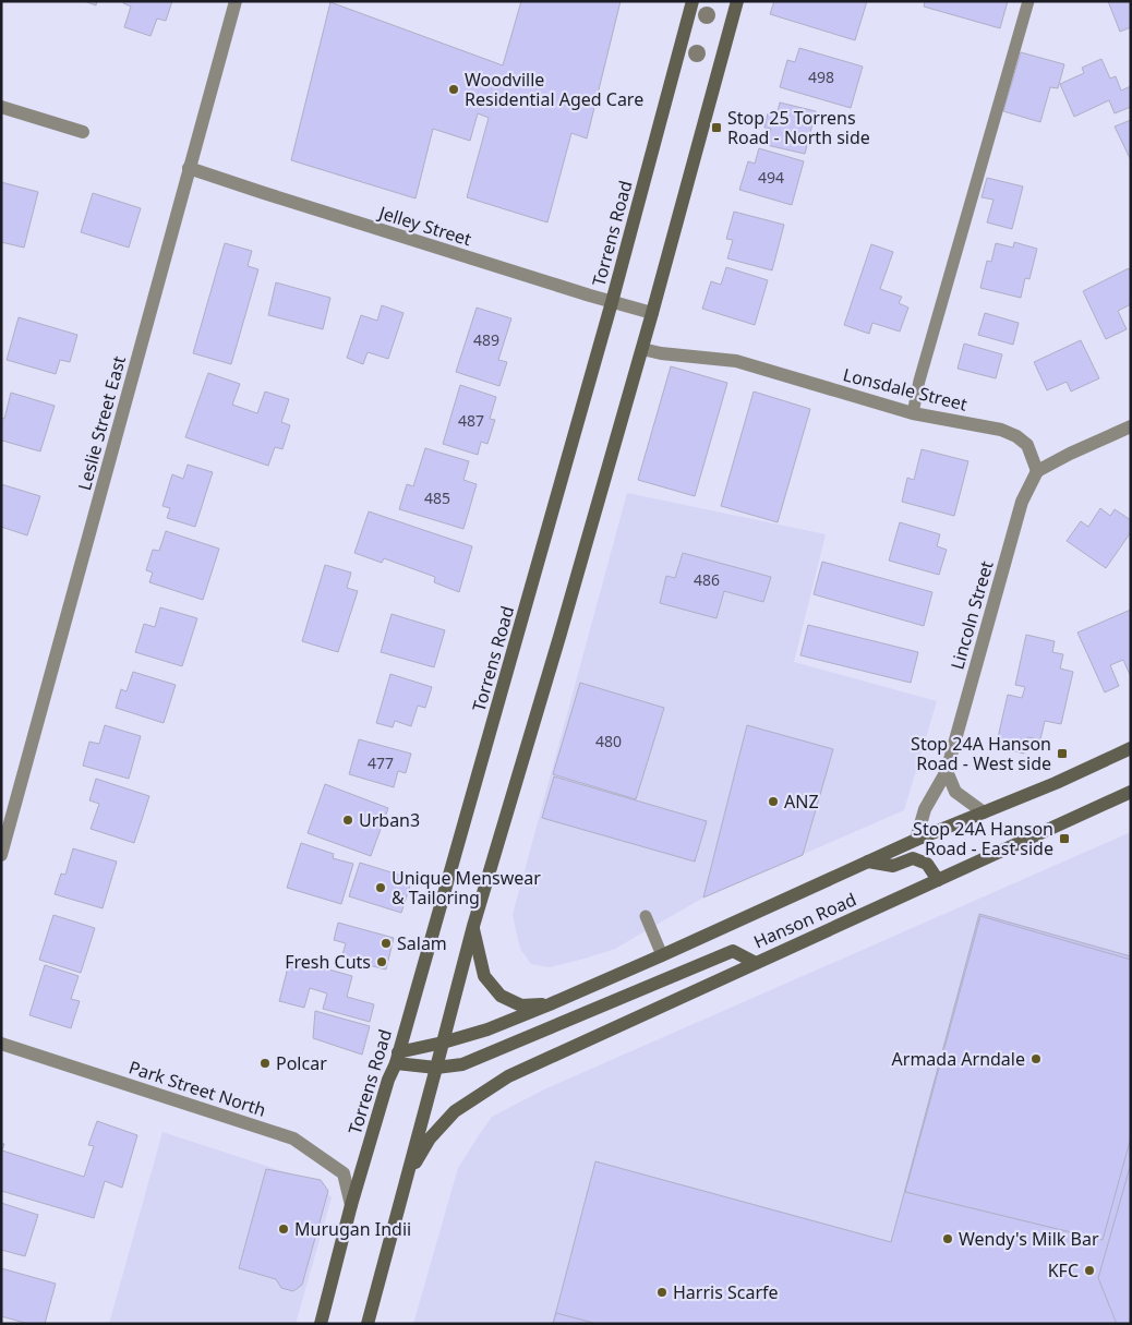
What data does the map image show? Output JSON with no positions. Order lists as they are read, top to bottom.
{
  "streets": {
    "main road": ["Torrens Road", "Hanson Road"],
    "street": [
      "Jelley Street",
      "Lonsdale Street",
      "Leslie Street East",
      "Lincoln Street",
      "Park Street North"
    ]
  },
  "crossings": [
    ["Jelley Street", "Torrens Road"],
    ["Jelley Street", "Leslie Street East"],
    ["Torrens Road", "Hanson Road"],
    ["Torrens Road", "Park Street North"],
    ["Lonsdale Street", "Lincoln Street"],
    ["Lincoln Street", "Hanson Road"]
  ],
  "places": {
    "other": [
      "Woodville Residential Aged Care",
      "ANZ",
      "Urban3",
      "Unique Menswear & Tailoring",
      "Salam",
      "Fresh Cuts",
      "Armada Arndale",
      "Polcar",
      "Murugan Indii",
      "Wendy's Milk Bar",
      "KFC",
      "Harris Scarfe"
    ],
    "transit": ["Stop 25 Torrens Road - North side", "Stop 24A Hanson Road - West side", "Stop 24A Hanson Road - East side"]
  },
  "house_numbers": [
    "498",
    "494",
    "489",
    "487",
    "485",
    "486",
    "480",
    "477"
  ]
}
